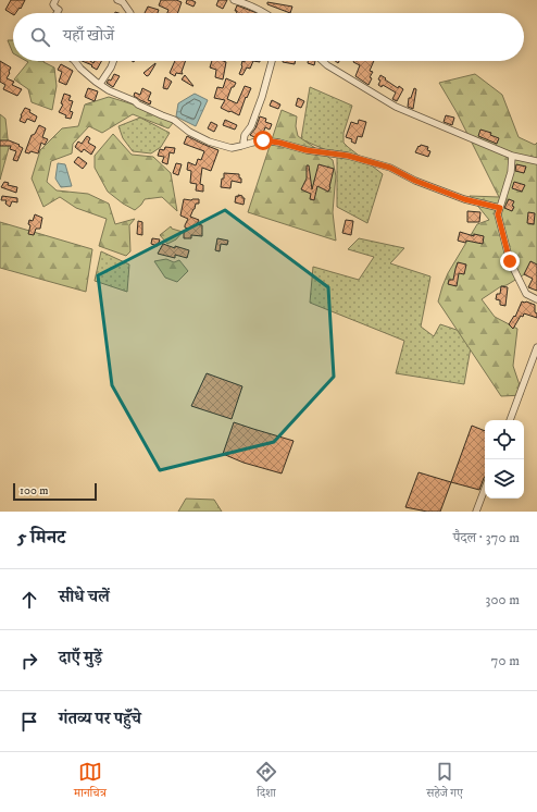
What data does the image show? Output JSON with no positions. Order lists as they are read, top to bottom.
{
  "scale_bar": "100 m",
  "page": {
    "search": "यहाँ खोजें",
    "scale": "100 m",
    "heading": ["5 मिनट", "पैदल · 370 m"],
    "list": [
      ["सीधे चलें", "300 m"],
      ["दाएँ मुड़ें", "70 m"],
      "गंतव्य पर पहुँचे"
    ],
    "nav": ["मानचित्र", "दिशा", "सहेजे गए"]
  }
}
